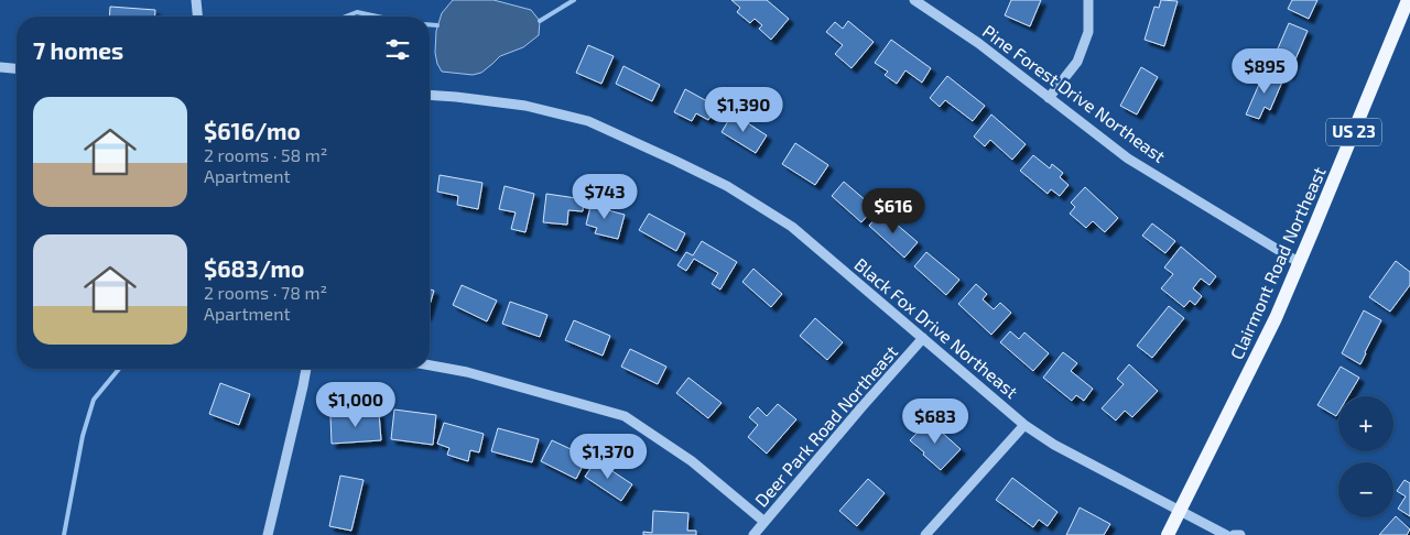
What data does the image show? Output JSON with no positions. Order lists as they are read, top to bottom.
{
  "streets": {
    "main road": ["US 23", "Clairmont Road Northeast"],
    "street": ["Pine Forest Drive Northeast", "Black Fox Drive Northeast", "Deer Park Road Northeast"]
  },
  "crossings": [
    ["Pine Forest Drive Northeast", "Clairmont Road Northeast"],
    ["Clairmont Road Northeast", "Black Fox Drive Northeast"],
    ["Black Fox Drive Northeast", "Deer Park Road Northeast"]
  ],
  "page": {
    "heading": "7 homes",
    "price": [
      "$895",
      "$1,390",
      "$743",
      "$616",
      "$1,000",
      "$683",
      "$1,370"
    ],
    "list": [
      {
        "name": "$616/mo",
        "note": "2 rooms · 58 m² · Apartment"
      },
      {
        "name": "$683/mo",
        "note": "2 rooms · 78 m² · Apartment"
      }
    ],
    "map_buttons": ["+", "−"]
  }
}
